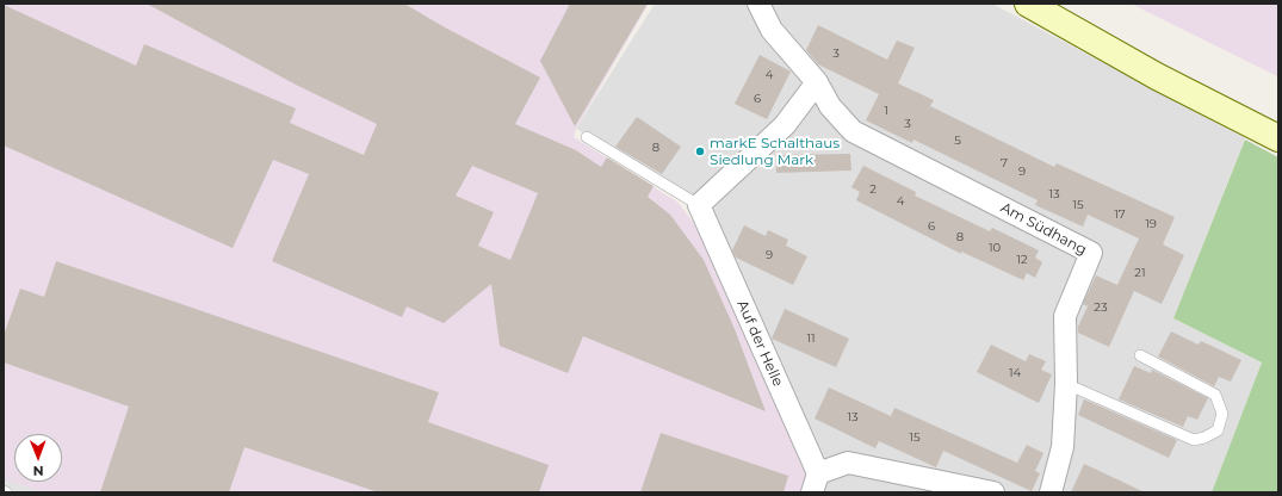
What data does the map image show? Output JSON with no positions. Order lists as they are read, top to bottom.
{
  "streets": {
    "street": ["Am Südhang", "Auf der Helle"]
  },
  "places": ["markE Schalthaus Siedlung Mark"],
  "house_numbers": [
    "3",
    "4",
    "6",
    "1",
    "3",
    "5",
    "8",
    "7",
    "9",
    "2",
    "13",
    "4",
    "15",
    "17",
    "19",
    "6",
    "8",
    "10",
    "9",
    "12",
    "21",
    "23",
    "11",
    "14",
    "13",
    "15"
  ],
  "north": "bottom"
}
